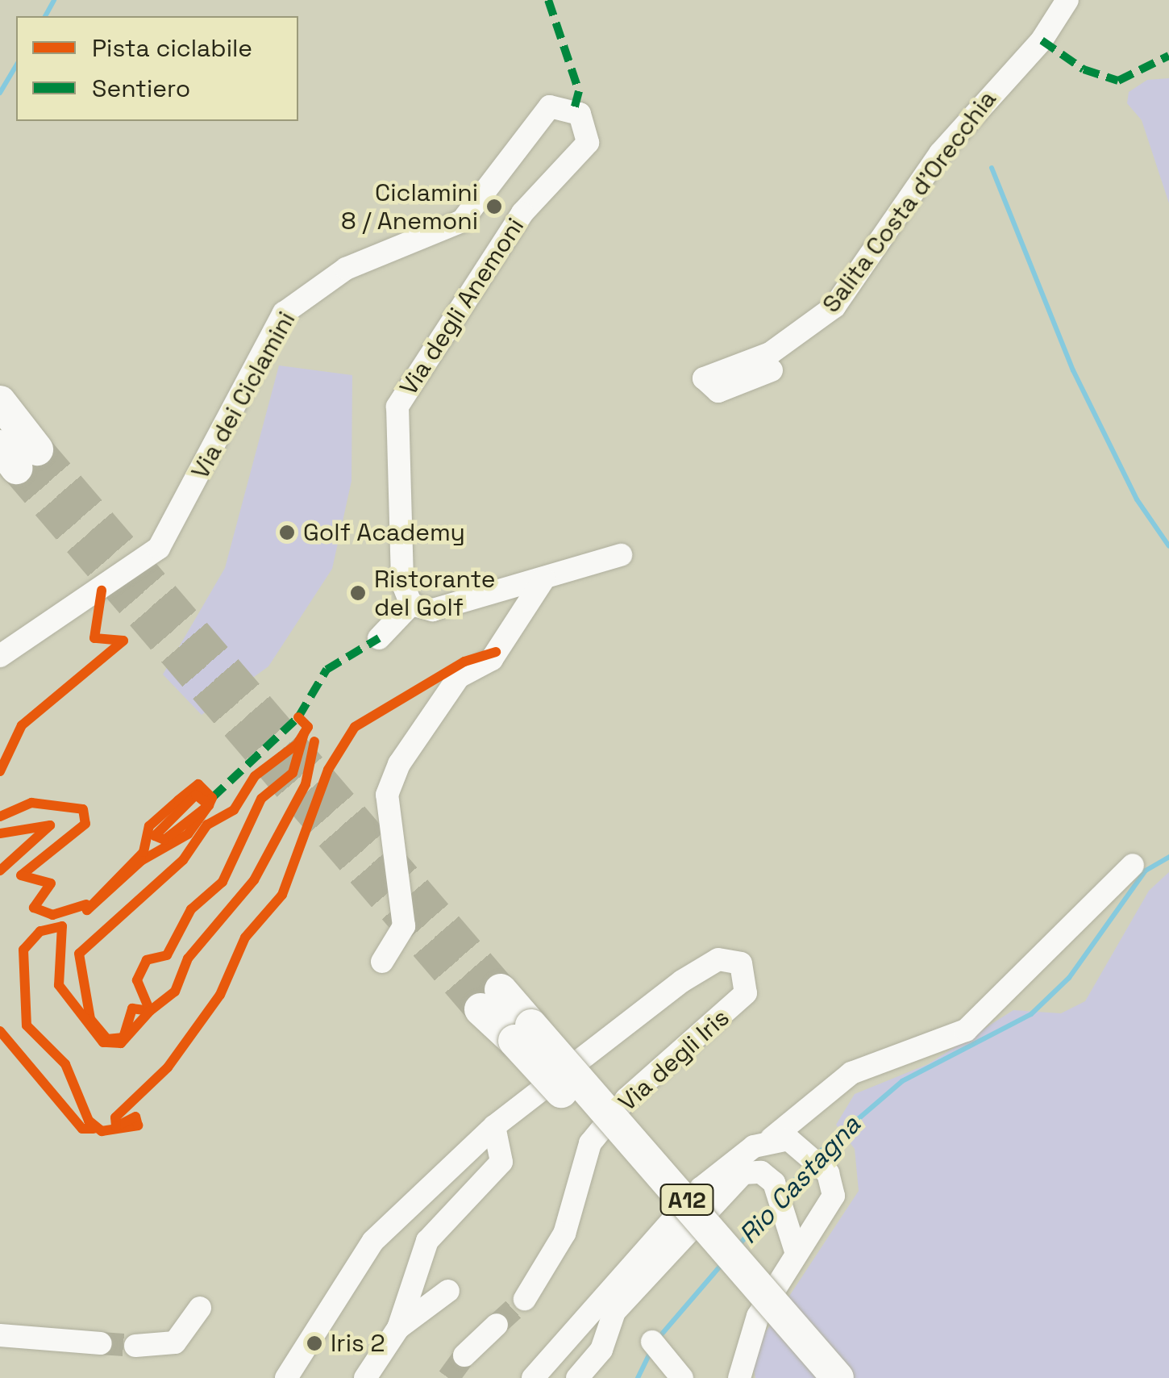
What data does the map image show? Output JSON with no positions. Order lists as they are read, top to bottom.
{
  "streets": {
    "highway": ["A12"],
    "street": [
      "Salita Costa d'Orecchia",
      "Via degli Anemoni",
      "Via dei Ciclamini",
      "Via degli Iris"
    ]
  },
  "crossings": [
    ["Via degli Anemoni", "Via dei Ciclamini"]
  ],
  "water": ["Rio Castagna"],
  "places": [
    "Ciclamini 8 / Anemoni",
    "Golf Academy",
    "Ristorante del Golf",
    "Iris 2"
  ],
  "legend": ["Pista ciclabile", "Sentiero"]
}
